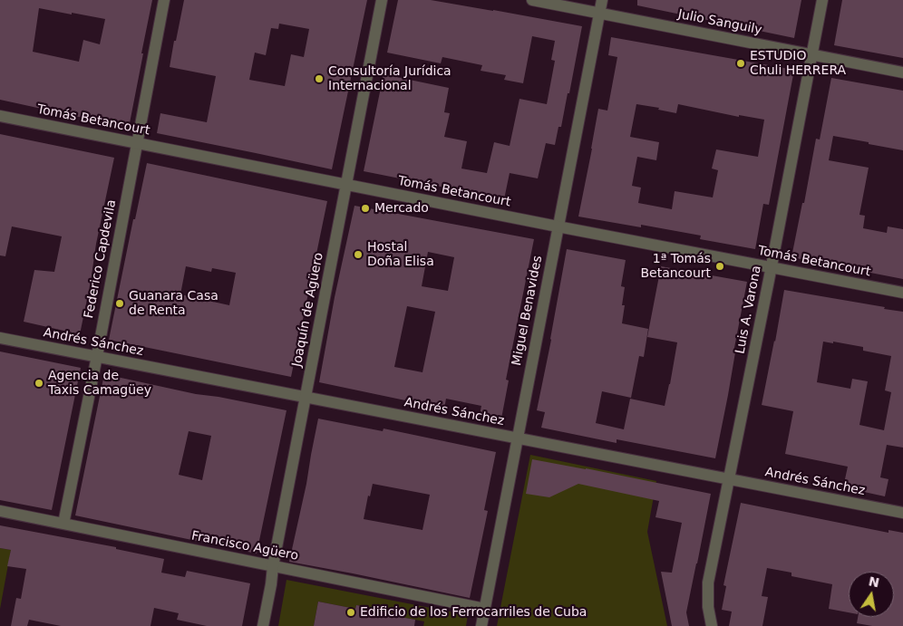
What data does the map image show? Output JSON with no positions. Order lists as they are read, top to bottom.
{
  "streets": {
    "street": [
      "Julio Sanguily",
      "Tomás Betancourt",
      "Federico Capdevila",
      "Joaquín de Agüero",
      "Luis A. Varona",
      "Miguel Benavides",
      "Andrés Sánchez",
      "Francisco Agüero"
    ]
  },
  "crossings": [
    ["Julio Sanguily", "Luis A. Varona"],
    ["Julio Sanguily", "Miguel Benavides"],
    ["Tomás Betancourt", "Federico Capdevila"],
    ["Tomás Betancourt", "Joaquín de Agüero"],
    ["Tomás Betancourt", "Luis A. Varona"],
    ["Tomás Betancourt", "Miguel Benavides"],
    ["Federico Capdevila", "Andrés Sánchez"],
    ["Federico Capdevila", "Francisco Agüero"],
    ["Joaquín de Agüero", "Andrés Sánchez"],
    ["Joaquín de Agüero", "Francisco Agüero"],
    ["Luis A. Varona", "Andrés Sánchez"],
    ["Miguel Benavides", "Andrés Sánchez"],
    ["Miguel Benavides", "Francisco Agüero"]
  ],
  "places": [
    "ESTUDIO Chuli HERRERA",
    "Consultoría Jurídica Internacional",
    "Mercado",
    "Hostal Doña Elisa",
    "1ª Tomás Betancourt",
    "Guanara Casa de Renta",
    "Agencia de Taxis Camagüey",
    "Edificio de los Ferrocarriles de Cuba"
  ],
  "north": "top"
}
